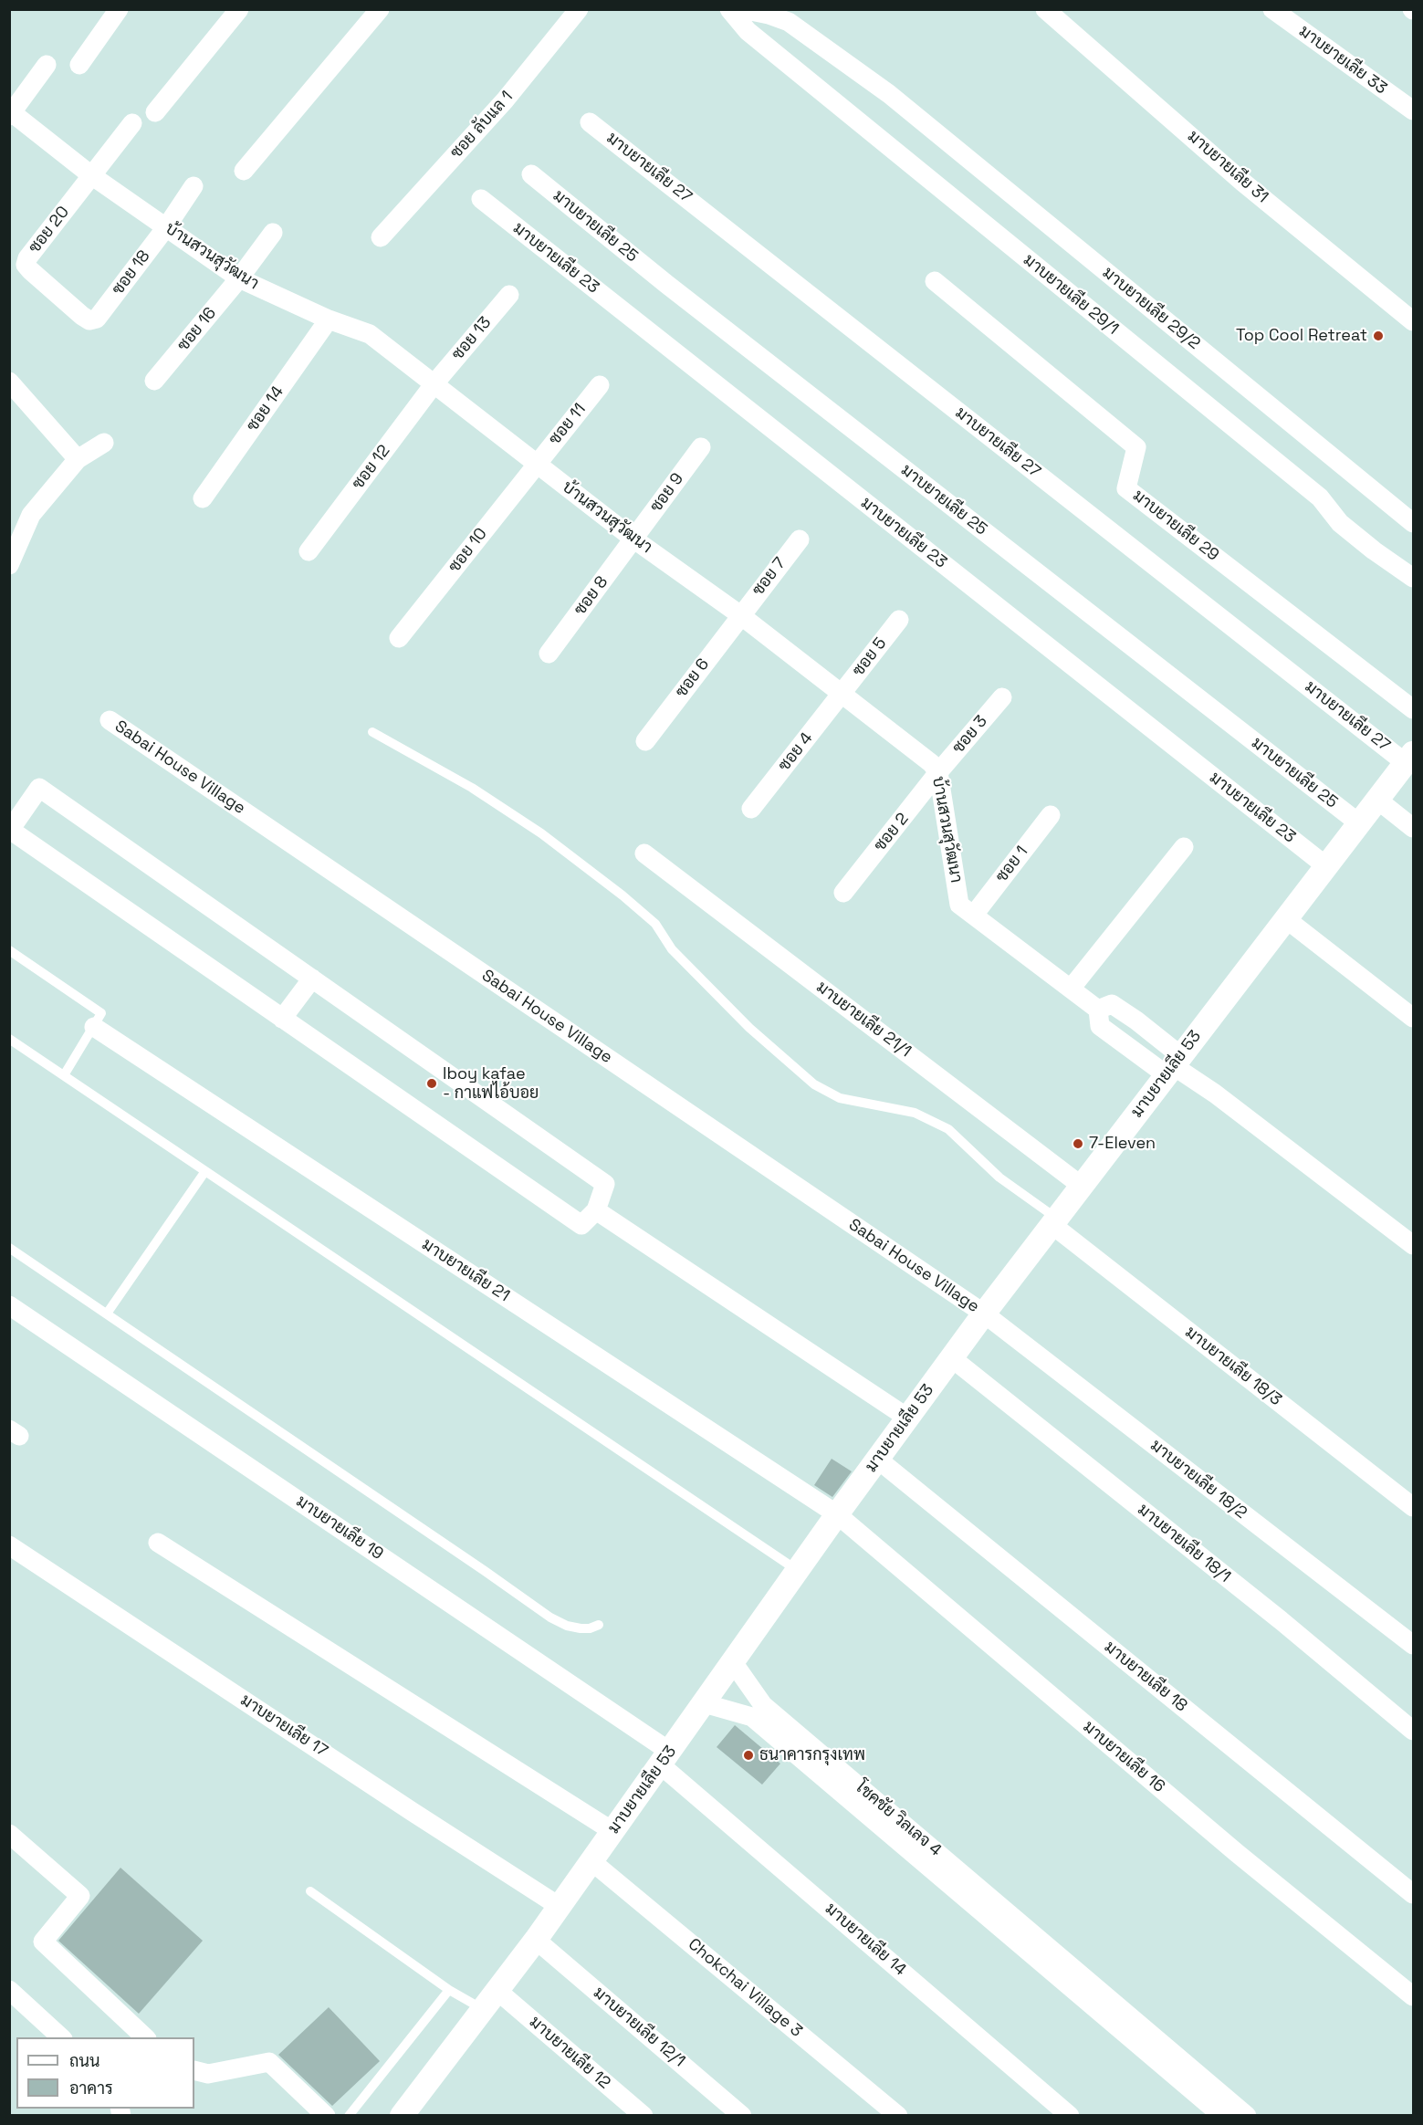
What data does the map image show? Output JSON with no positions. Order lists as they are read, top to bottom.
{
  "streets": {
    "street": [
      "มาบยายเลีย 33",
      "ซอย ลับแล 1",
      "มาบยายเลีย 31",
      "มาบยายเลีย 27",
      "มาบยายเลีย 25",
      "ซอย 20",
      "บ้านสวนสุวัฒนา",
      "มาบยายเลีย 23",
      "ซอย 18",
      "มาบยายเลีย 29/1",
      "มาบยายเลีย 29/2",
      "ซอย 16",
      "ซอย 13",
      "ซอย 14",
      "ซอย 11",
      "ซอย 12",
      "ซอย 9",
      "มาบยายเลีย 29",
      "ซอย 10",
      "ซอย 7",
      "ซอย 8",
      "ซอย 5",
      "ซอย 6",
      "ซอย 3",
      "ซอย 4",
      "Sabai House Village",
      "ซอย 2",
      "ซอย 1",
      "มาบยายเลีย 21/1",
      "มาบยายเลีย 53",
      "มาบยายเลีย 21",
      "มาบยายเลีย 18/3",
      "มาบยายเลีย 18/2",
      "มาบยายเลีย 19",
      "มาบยายเลีย 18/1",
      "มาบยายเลีย 18",
      "มาบยายเลีย 17",
      "มาบยายเลีย 16",
      "โชคชัย วิลเลจ 4",
      "มาบยายเลีย 14",
      "Chokchai Village 3",
      "มาบยายเลีย 12/1",
      "มาบยายเลีย 12"
    ]
  },
  "crossings": [
    ["มาบยายเลีย 27", "มาบยายเลีย 53"],
    ["มาบยายเลีย 25", "มาบยายเลีย 53"],
    ["ซอย 20", "บ้านสวนสุวัฒนา"],
    ["ซอย 20", "ซอย 18"],
    ["บ้านสวนสุวัฒนา", "ซอย 18"],
    ["บ้านสวนสุวัฒนา", "ซอย 16"],
    ["บ้านสวนสุวัฒนา", "ซอย 13"],
    ["บ้านสวนสุวัฒนา", "ซอย 14"],
    ["บ้านสวนสุวัฒนา", "ซอย 11"],
    ["บ้านสวนสุวัฒนา", "ซอย 12"],
    ["บ้านสวนสุวัฒนา", "ซอย 9"],
    ["บ้านสวนสุวัฒนา", "ซอย 10"],
    ["บ้านสวนสุวัฒนา", "ซอย 7"],
    ["บ้านสวนสุวัฒนา", "ซอย 8"],
    ["บ้านสวนสุวัฒนา", "ซอย 5"],
    ["บ้านสวนสุวัฒนา", "ซอย 6"],
    ["บ้านสวนสุวัฒนา", "ซอย 3"],
    ["บ้านสวนสุวัฒนา", "ซอย 4"],
    ["บ้านสวนสุวัฒนา", "ซอย 2"],
    ["บ้านสวนสุวัฒนา", "ซอย 1"],
    ["บ้านสวนสุวัฒนา", "มาบยายเลีย 53"],
    ["มาบยายเลีย 23", "มาบยายเลีย 53"],
    ["ซอย 13", "ซอย 12"],
    ["ซอย 11", "ซอย 10"],
    ["ซอย 9", "ซอย 8"],
    ["ซอย 7", "ซอย 6"],
    ["ซอย 5", "ซอย 4"],
    ["ซอย 3", "ซอย 2"],
    ["Sabai House Village", "มาบยายเลีย 53"],
    ["Sabai House Village", "มาบยายเลีย 18/2"],
    ["มาบยายเลีย 21/1", "มาบยายเลีย 53"],
    ["มาบยายเลีย 53", "มาบยายเลีย 21"],
    ["มาบยายเลีย 53", "มาบยายเลีย 18/3"],
    ["มาบยายเลีย 53", "มาบยายเลีย 18/2"],
    ["มาบยายเลีย 53", "มาบยายเลีย 19"],
    ["มาบยายเลีย 53", "มาบยายเลีย 18/1"],
    ["มาบยายเลีย 53", "มาบยายเลีย 18"],
    ["มาบยายเลีย 53", "มาบยายเลีย 17"],
    ["มาบยายเลีย 53", "มาบยายเลีย 16"],
    ["มาบยายเลีย 53", "โชคชัย วิลเลจ 4"],
    ["มาบยายเลีย 53", "มาบยายเลีย 14"],
    ["มาบยายเลีย 53", "Chokchai Village 3"],
    ["มาบยายเลีย 53", "มาบยายเลีย 12/1"],
    ["มาบยายเลีย 53", "มาบยายเลีย 12"],
    ["มาบยายเลีย 21", "มาบยายเลีย 16"],
    ["มาบยายเลีย 19", "มาบยายเลีย 14"]
  ],
  "places": [
    "Top Cool Retreat",
    "Iboy kafae - กาแฟไอ้บอย",
    "7-Eleven",
    "ธนาคารกรุงเทพ"
  ],
  "legend": ["ถนน", "อาคาร"]
}
